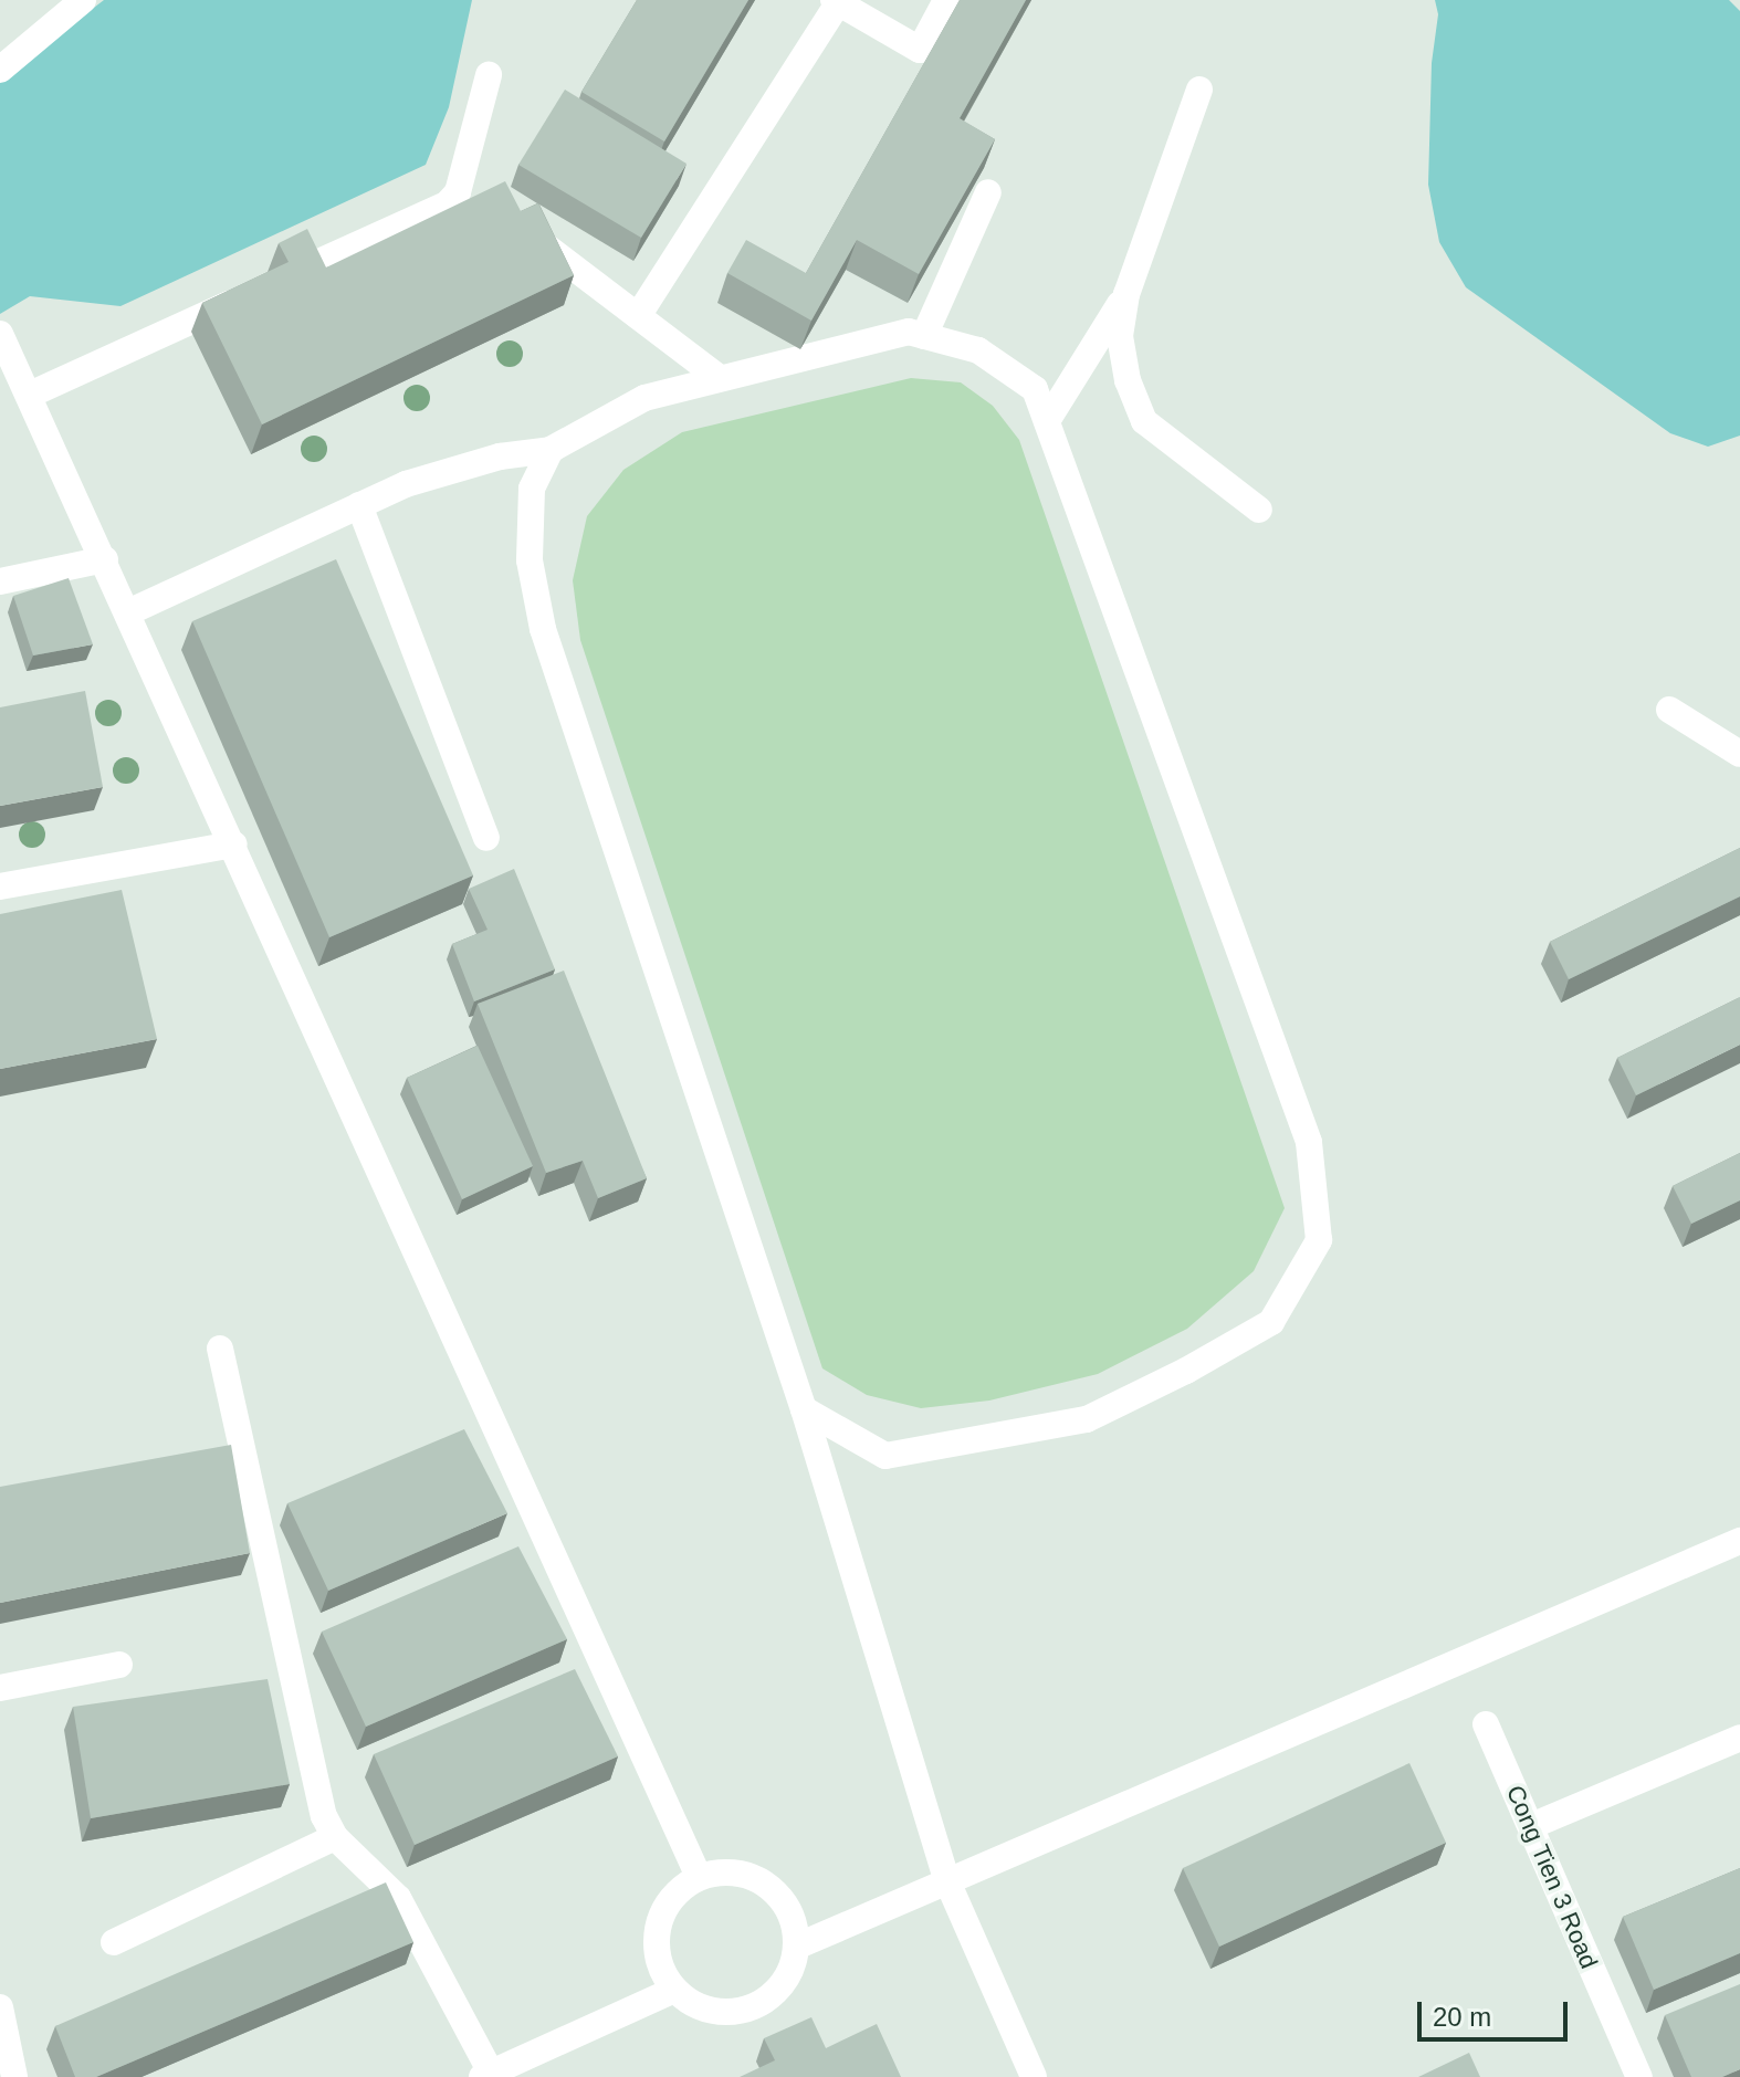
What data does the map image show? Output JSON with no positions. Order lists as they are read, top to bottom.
{
  "streets": {
    "street": ["Cong Tien 3 Road"]
  },
  "scale_bar": "20 m"
}
